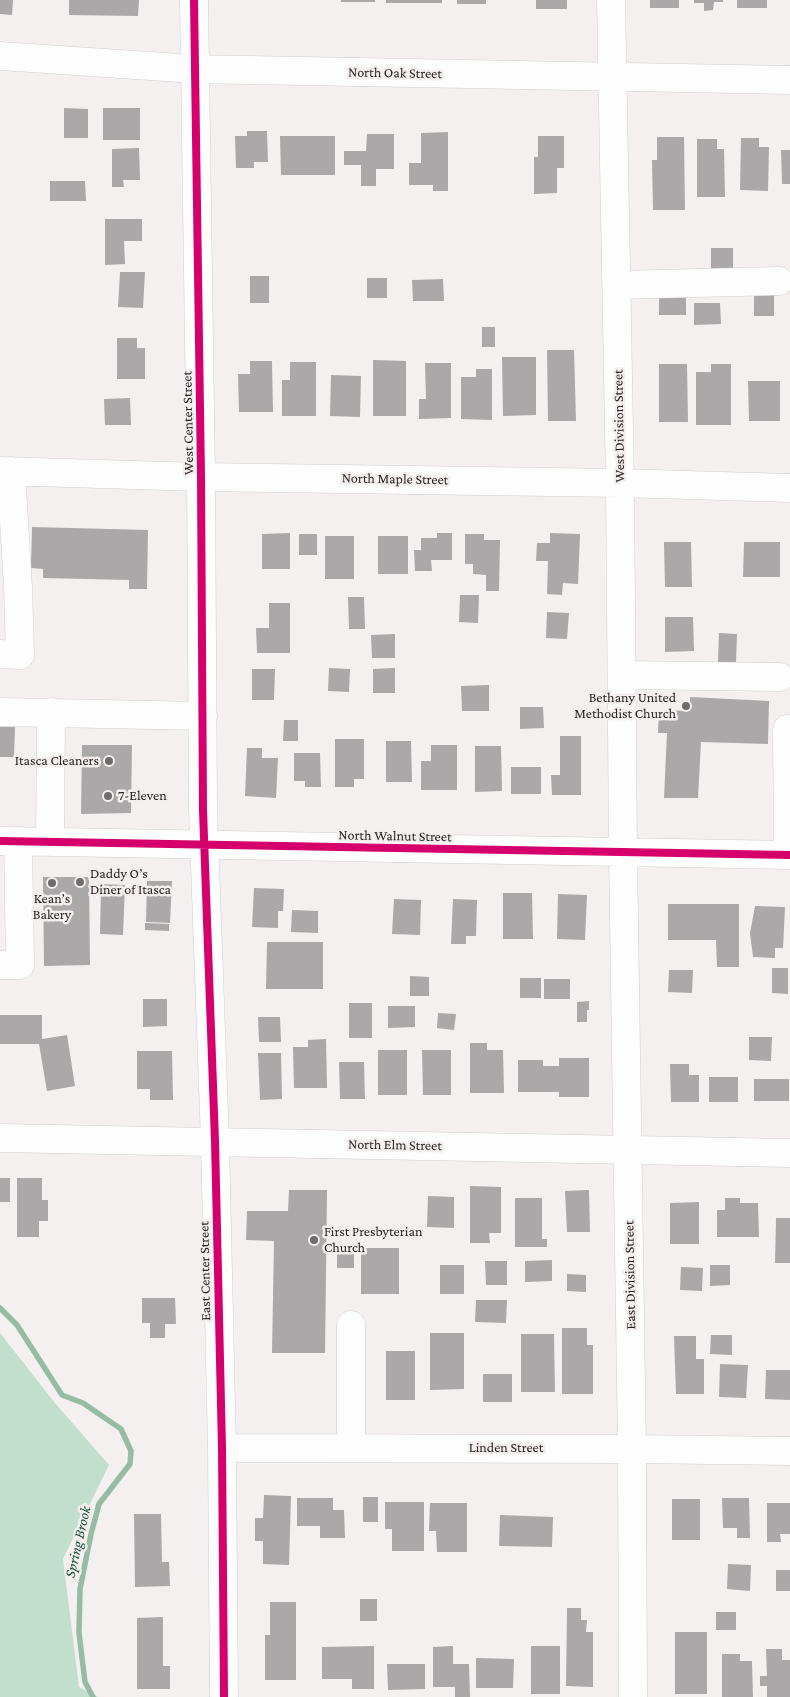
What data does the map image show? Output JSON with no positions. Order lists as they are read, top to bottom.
{
  "streets": {
    "street": [
      "North Oak Street",
      "West Center Street",
      "West Division Street",
      "North Maple Street",
      "North Walnut Street",
      "North Elm Street",
      "East Center Street",
      "East Division Street",
      "Linden Street"
    ]
  },
  "crossings": [
    ["North Oak Street", "West Center Street"],
    ["North Oak Street", "West Division Street"],
    ["West Center Street", "North Maple Street"],
    ["West Center Street", "North Walnut Street"],
    ["West Center Street", "East Center Street"],
    ["West Division Street", "North Maple Street"],
    ["West Division Street", "North Walnut Street"],
    ["West Division Street", "East Division Street"],
    ["North Walnut Street", "East Center Street"],
    ["North Walnut Street", "East Division Street"],
    ["North Elm Street", "East Center Street"],
    ["North Elm Street", "East Division Street"],
    ["East Center Street", "Linden Street"],
    ["East Division Street", "Linden Street"]
  ],
  "water": ["Spring Brook"],
  "places": [
    "Bethany United Methodist Church",
    "Itasca Cleaners",
    "7-Eleven",
    "Daddy O’s Diner of Itasca",
    "Kean’s Bakery",
    "First Presbyterian Church"
  ]
}
